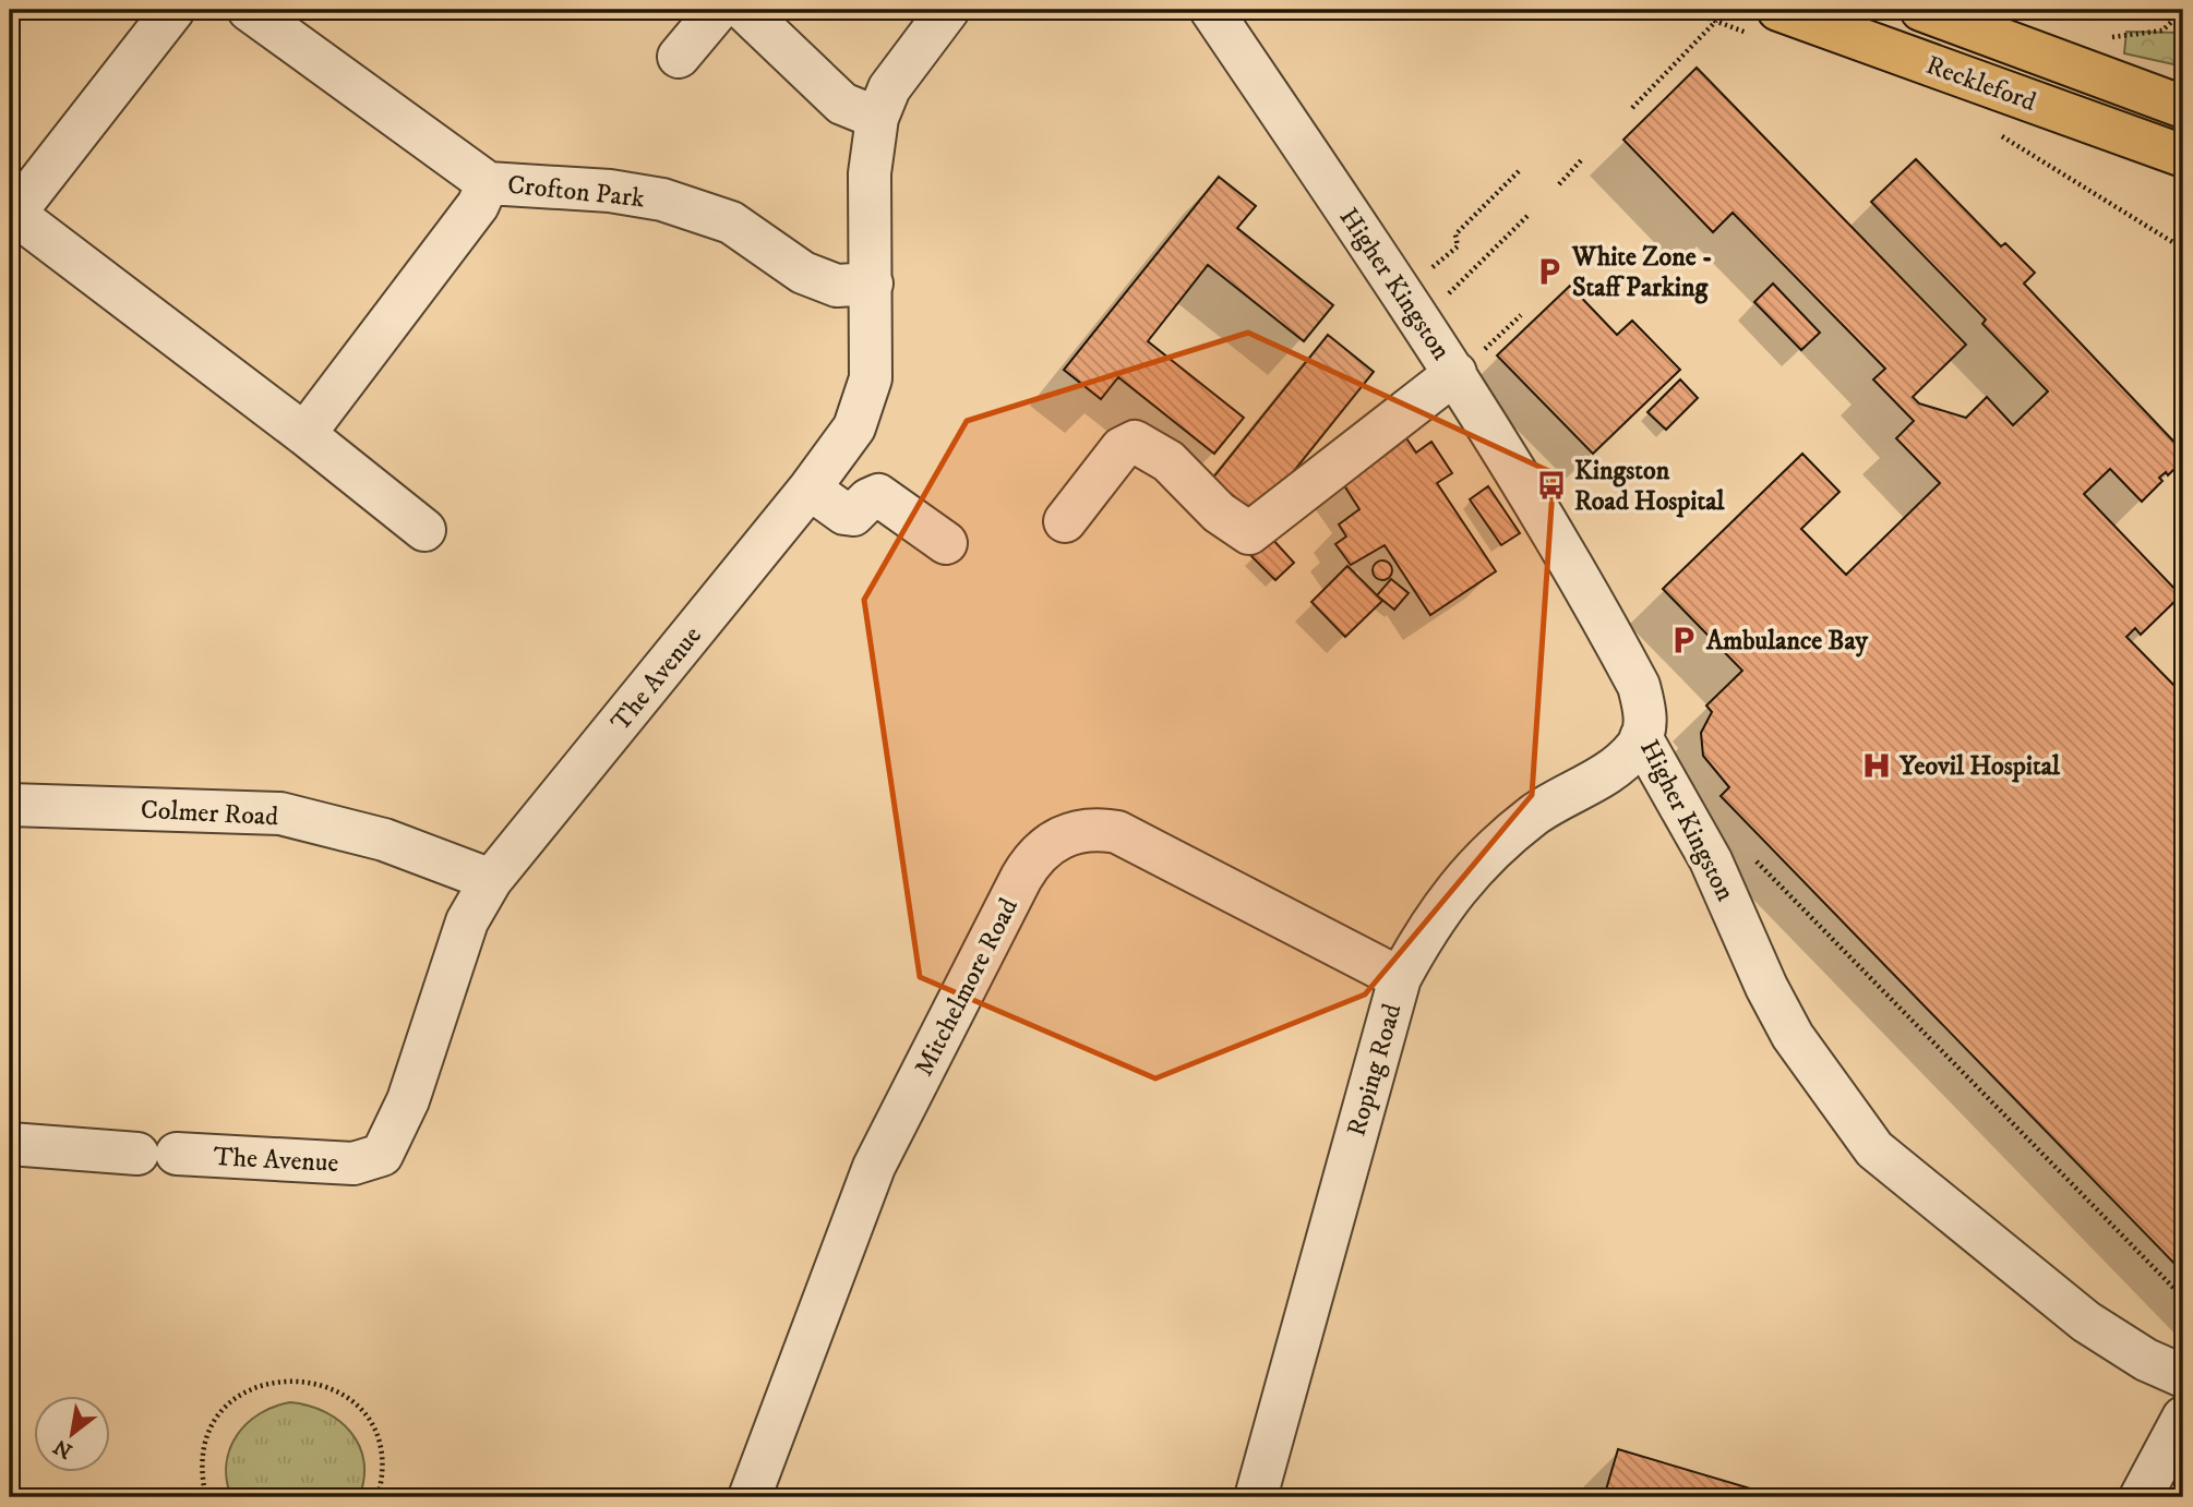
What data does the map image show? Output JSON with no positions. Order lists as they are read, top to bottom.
{
  "streets": {
    "main road": ["Reckleford"],
    "street": [
      "Crofton Park",
      "Higher Kingston",
      "The Avenue",
      "Colmer Road",
      "Mitchelmore Road",
      "Roping Road"
    ]
  },
  "crossings": [
    ["Crofton Park", "The Avenue"],
    ["Higher Kingston", "Roping Road"],
    ["The Avenue", "Colmer Road"],
    ["Mitchelmore Road", "Roping Road"]
  ],
  "places": {
    "parking": ["White Zone - Staff Parking", "Ambulance Bay"],
    "bus stop": ["Kingston Road Hospital"],
    "hospital": ["Yeovil Hospital"]
  },
  "north": "bottom left"
}
